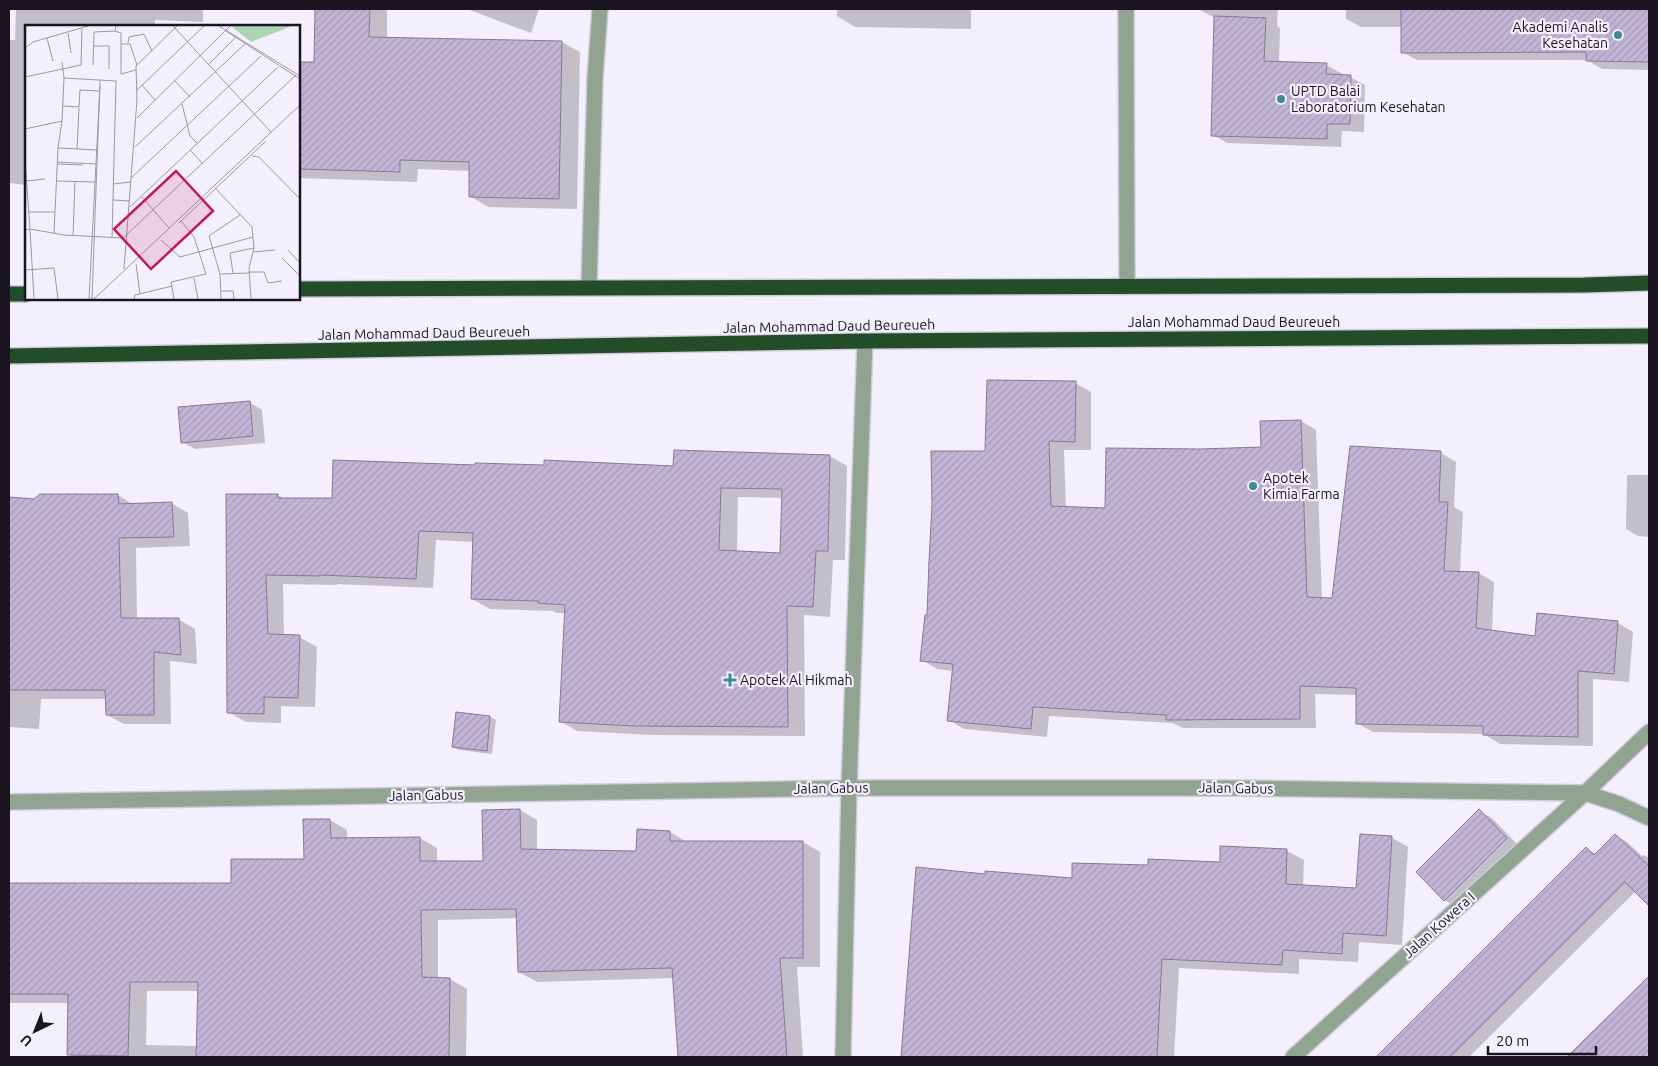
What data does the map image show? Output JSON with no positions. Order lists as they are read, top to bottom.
{
  "streets": {
    "highway": ["Jalan Mohammad Daud Beureueh"],
    "street": ["Jalan Gabus", "Jalan Kowera I"]
  },
  "crossings": [
    ["Jalan Gabus", "Jalan Kowera I"]
  ],
  "places": {
    "other": ["Akademi Analis Kesehatan", "UPTD Balai Laboratorium Kesehatan", "Apotek Kimia Farma"],
    "health": ["Apotek Al Hikmah"]
  },
  "scale_bar": "20 m",
  "north": "bottom left"
}
